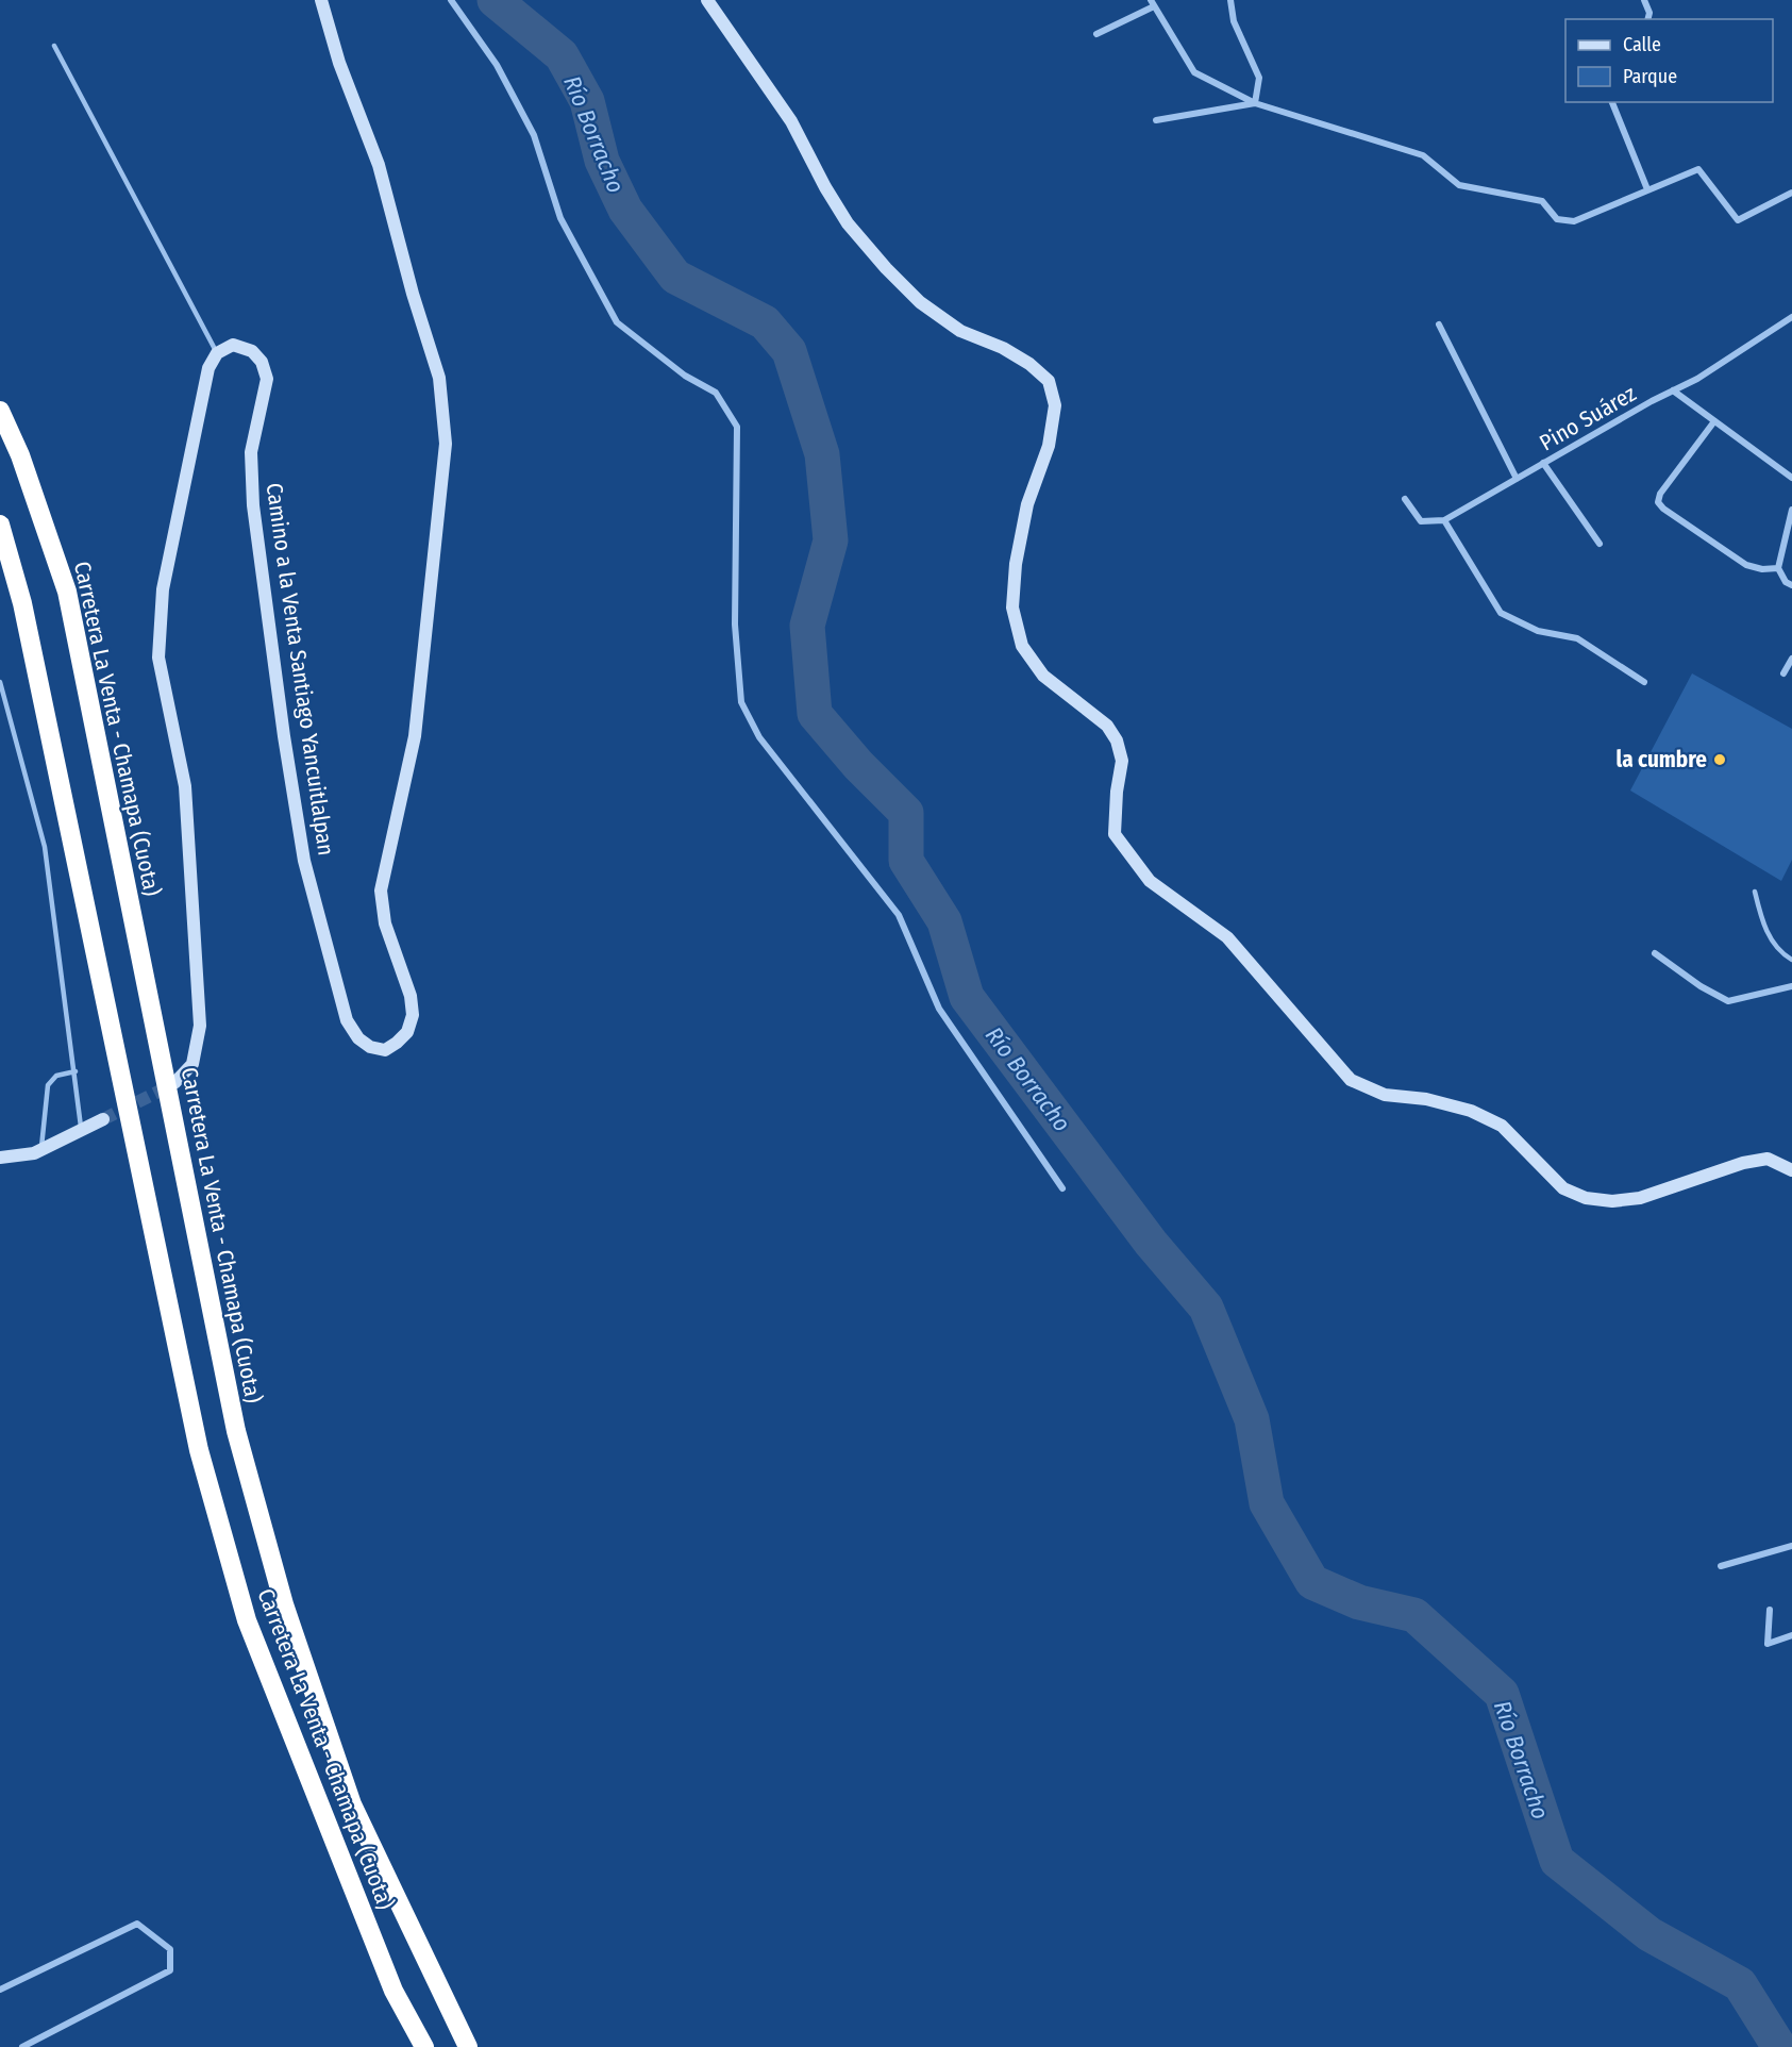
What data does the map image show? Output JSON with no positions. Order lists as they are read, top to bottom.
{
  "streets": {
    "highway": ["Carretera La Venta - Chamapa (Cuota)"],
    "main road": ["Camino a la Venta Santiago Yancuitlalpan"],
    "street": ["Pino Suárez"]
  },
  "water": ["Río Borracho"],
  "places": ["la cumbre"],
  "legend": ["Calle", "Parque"]
}
